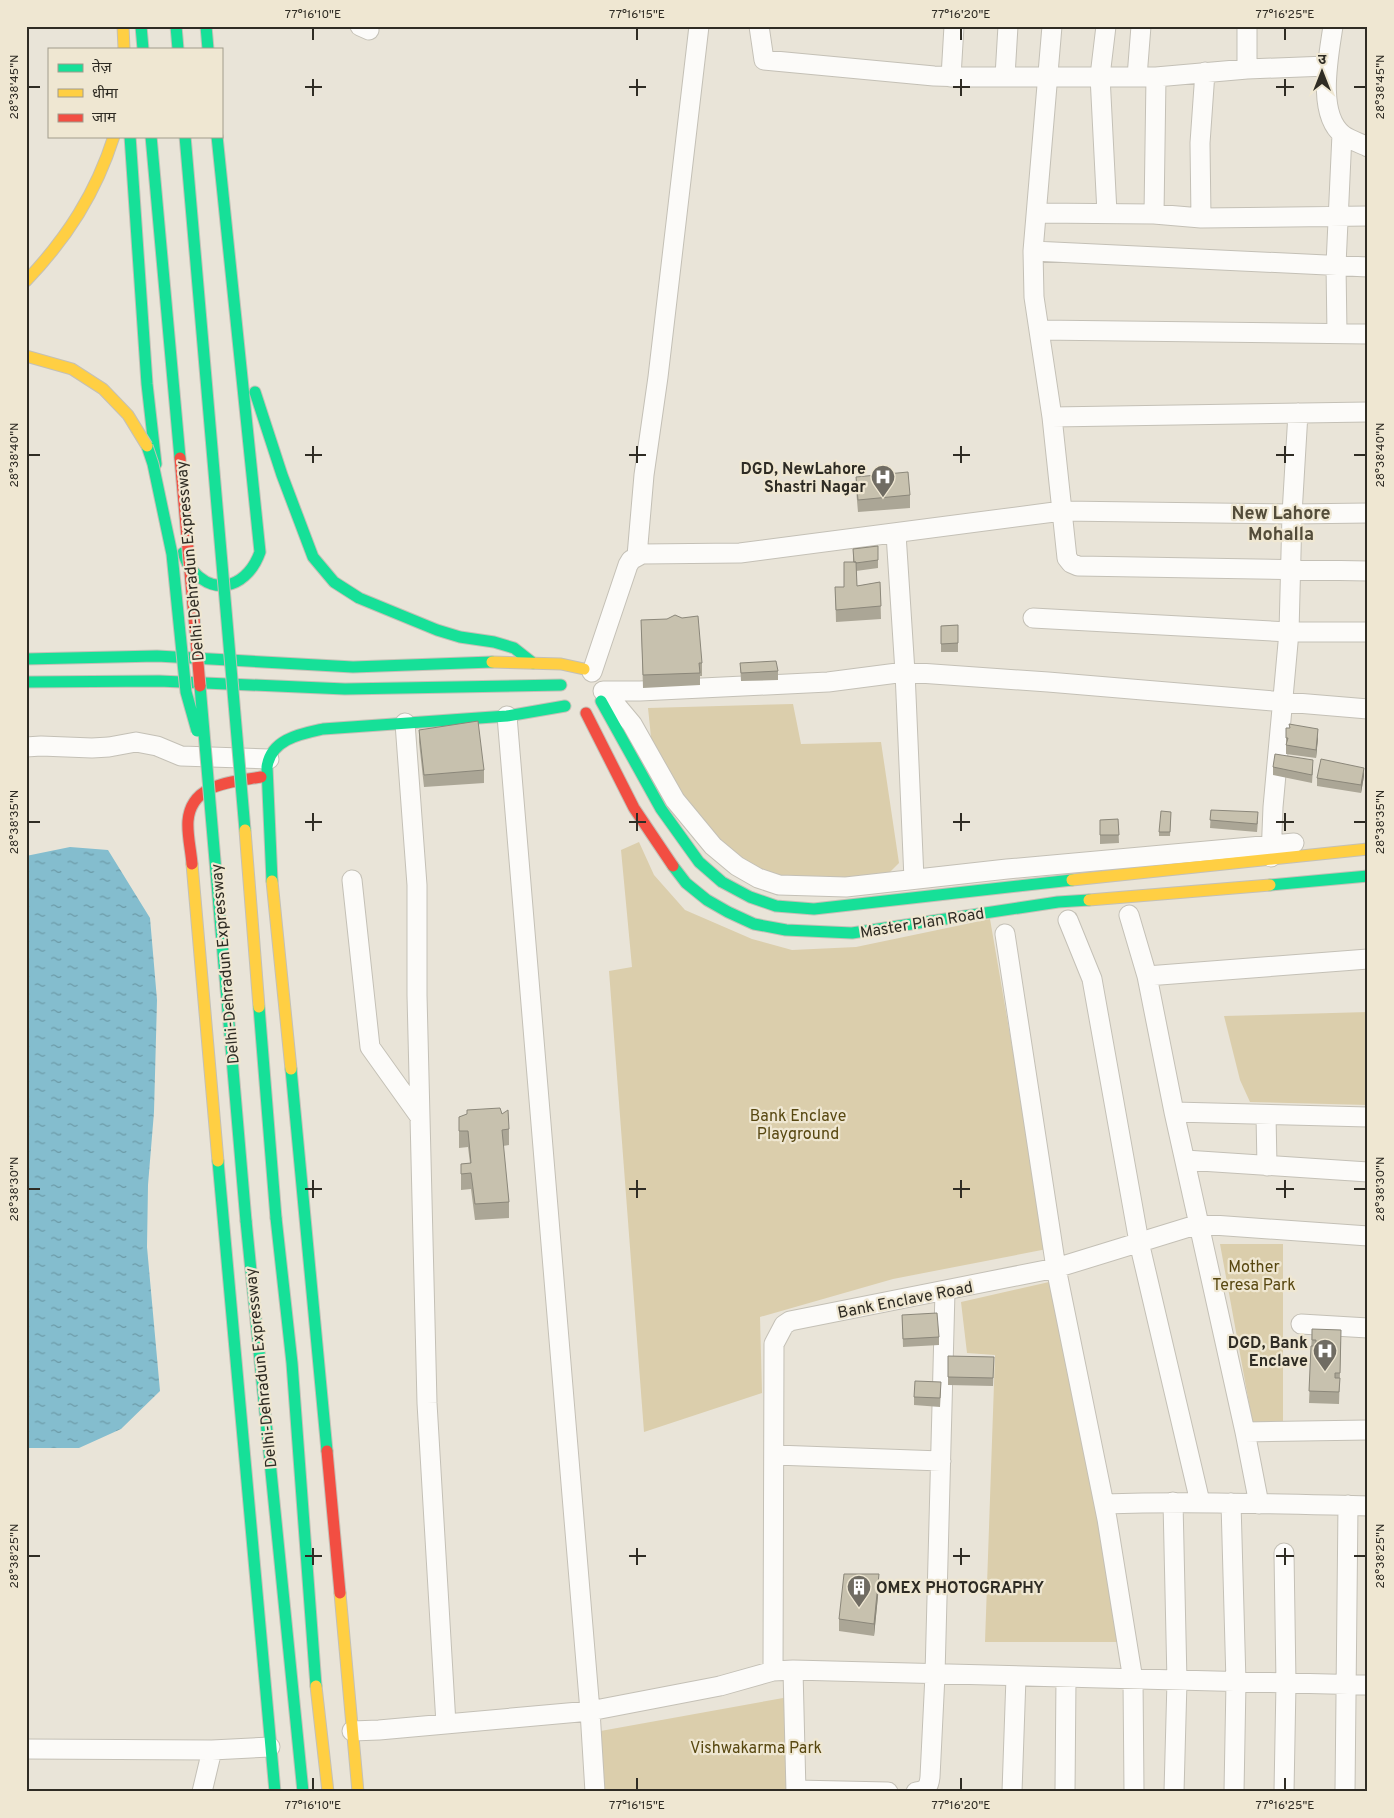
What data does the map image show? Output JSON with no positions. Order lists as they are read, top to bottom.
{
  "streets": {
    "main road": ["Delhi-Dehradun Expressway", "Master Plan Road"],
    "street": ["Bank Enclave Road"]
  },
  "districts": ["New Lahore Mohalla"],
  "parks": ["Bank Enclave Playground", "Mother Teresa Park", "Vishwakarma Park"],
  "places": {
    "hospital": ["DGD, NewLahore Shastri Nagar", "DGD, Bank Enclave"],
    "building": ["OMEX PHOTOGRAPHY"]
  },
  "legend": ["तेज़", "धीमा", "जाम"],
  "north": "top",
  "coordinates": [
    "77°16'10\"E",
    "77°16'15\"E",
    "77°16'20\"E",
    "77°16'25\"E",
    "28°38'45\"N",
    "28°38'40\"N",
    "28°38'35\"N",
    "28°38'30\"N",
    "28°38'25\"N"
  ]
}
